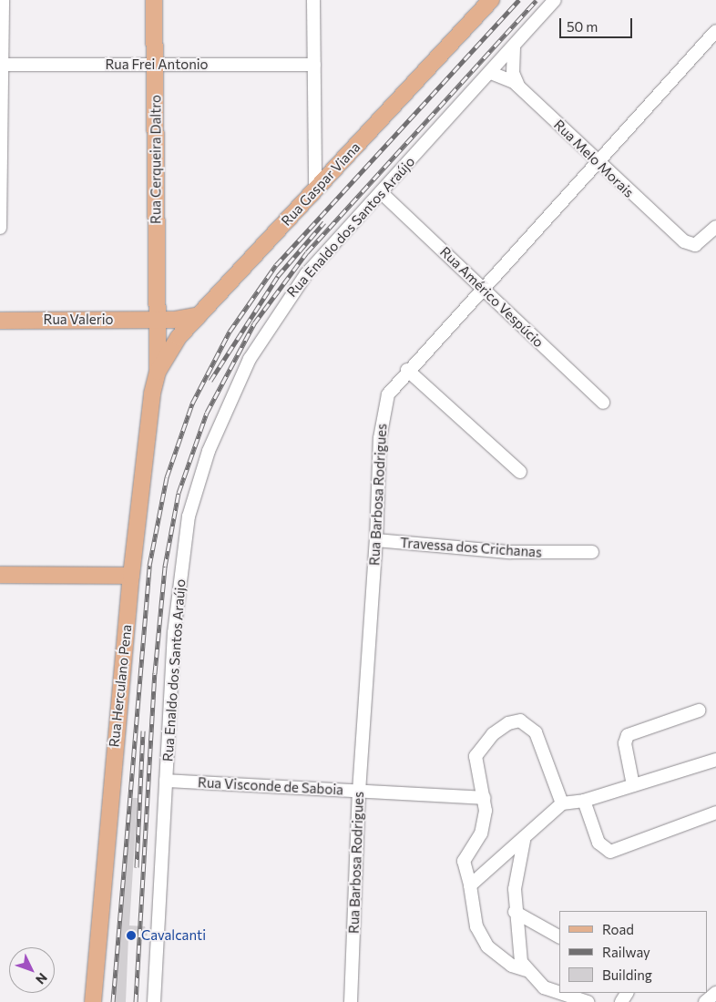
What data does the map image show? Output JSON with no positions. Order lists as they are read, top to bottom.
{
  "streets": {
    "main road": [
      "Rua Cerqueira Daltro",
      "Rua Gaspar Viana",
      "Rua Valerio",
      "Rua Herculano Pena"
    ],
    "street": [
      "Rua Frei Antonio",
      "Rua Melo Morais",
      "Rua Enaldo dos Santos Araújo",
      "Rua Américo Vespúcio",
      "Rua Barbosa Rodrigues",
      "Travessa dos Crichanas",
      "Rua Visconde de Saboia"
    ]
  },
  "crossings": [
    ["Rua Frei Antonio", "Rua Cerqueira Daltro"],
    ["Rua Melo Morais", "Rua Enaldo dos Santos Araújo"],
    ["Rua Melo Morais", "Rua Barbosa Rodrigues"],
    ["Rua Cerqueira Daltro", "Rua Gaspar Viana"],
    ["Rua Cerqueira Daltro", "Rua Valerio"],
    ["Rua Cerqueira Daltro", "Rua Herculano Pena"],
    ["Rua Gaspar Viana", "Rua Herculano Pena"],
    ["Rua Enaldo dos Santos Araújo", "Rua Américo Vespúcio"],
    ["Rua Enaldo dos Santos Araújo", "Rua Visconde de Saboia"],
    ["Rua Américo Vespúcio", "Rua Barbosa Rodrigues"],
    ["Rua Barbosa Rodrigues", "Travessa dos Crichanas"],
    ["Rua Barbosa Rodrigues", "Rua Visconde de Saboia"]
  ],
  "places": ["Cavalcanti"],
  "legend": ["Road", "Railway", "Building"],
  "scale_bar": "50 m",
  "north": "bottom right"
}
